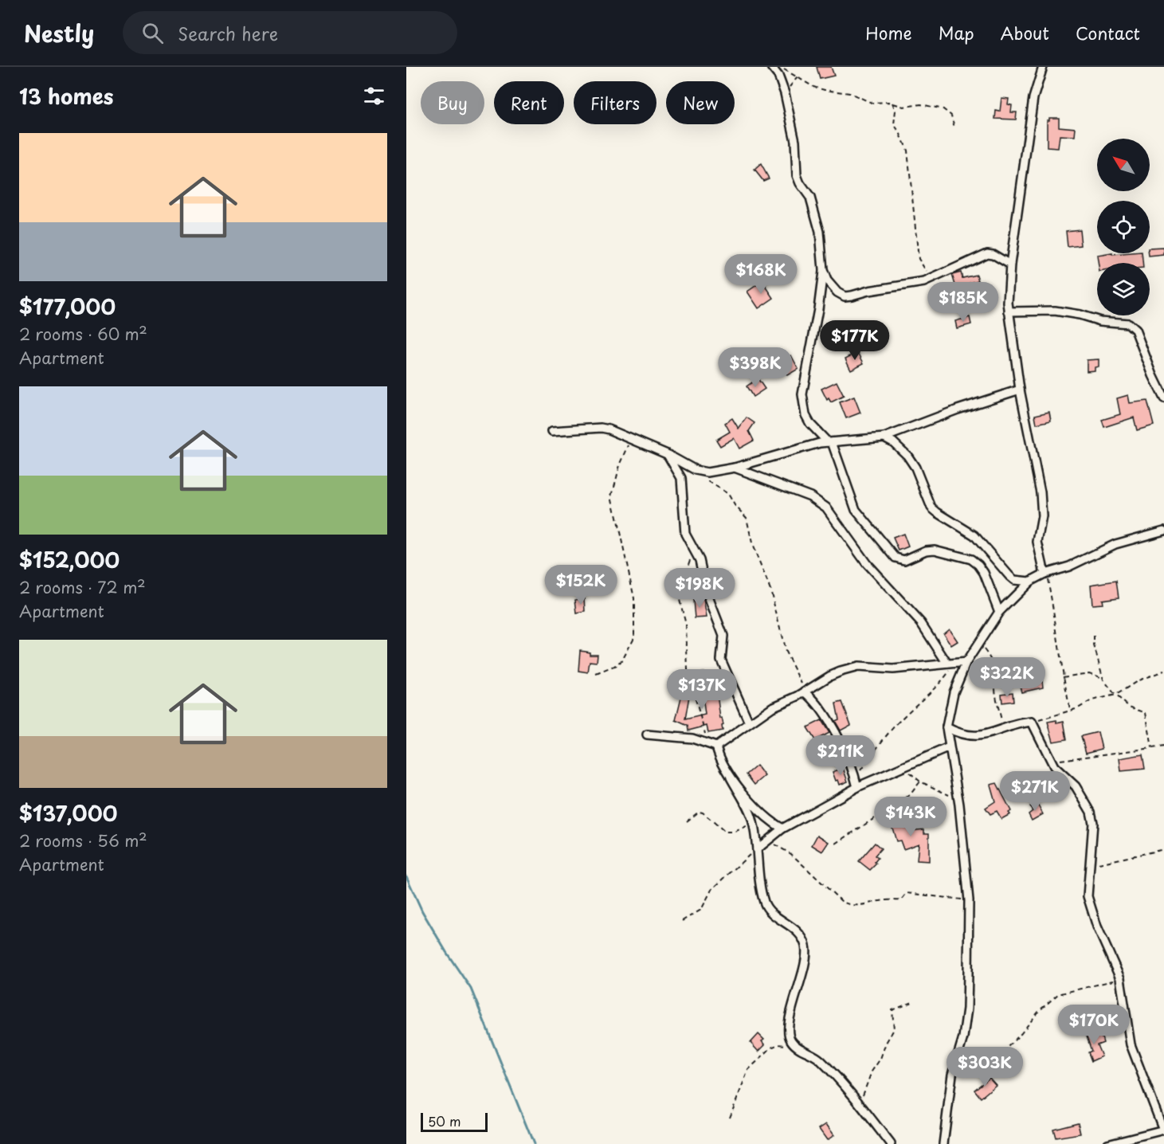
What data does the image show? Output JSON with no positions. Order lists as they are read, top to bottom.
{
  "scale_bar": "50 m",
  "north": "top left",
  "page": {
    "header": "Nestly",
    "search": "Search here",
    "nav": [
      "Home",
      "Map",
      "About",
      "Contact"
    ],
    "heading": "13 homes",
    "chip": [
      "Buy",
      "Rent",
      "Filters",
      "New"
    ],
    "list": [
      {
        "name": "$177,000",
        "note": "2 rooms · 60 m² · Apartment"
      },
      {
        "name": "$152,000",
        "note": "2 rooms · 72 m² · Apartment"
      },
      {
        "name": "$137,000",
        "note": "2 rooms · 56 m² · Apartment"
      }
    ],
    "price": [
      "$168K",
      "$185K",
      "$177K",
      "$398K",
      "$152K",
      "$198K",
      "$322K",
      "$137K",
      "$211K",
      "$271K",
      "$143K",
      "$170K",
      "$303K"
    ],
    "scale": "50 m"
  }
}
